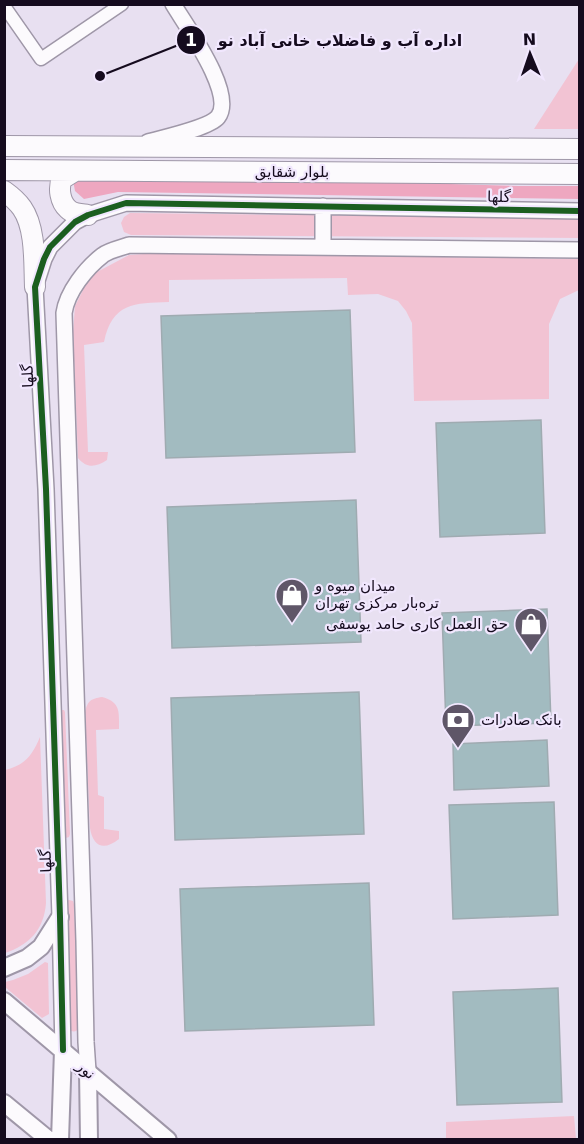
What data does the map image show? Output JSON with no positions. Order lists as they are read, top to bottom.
{
  "streets": {
    "main road": ["بلوار شقایق", "نور"],
    "street": ["گلها"]
  },
  "crossings": [
    ["گلها", "نور"]
  ],
  "places": {
    "other": ["اداره آب و فاضلاب خانی آباد نو"],
    "shop": ["میدان میوه و تره‌بار مرکزی تهران", "حق العمل کاری حامد یوسفی"],
    "bank": ["بانک صادرات"]
  },
  "north": "top"
}
